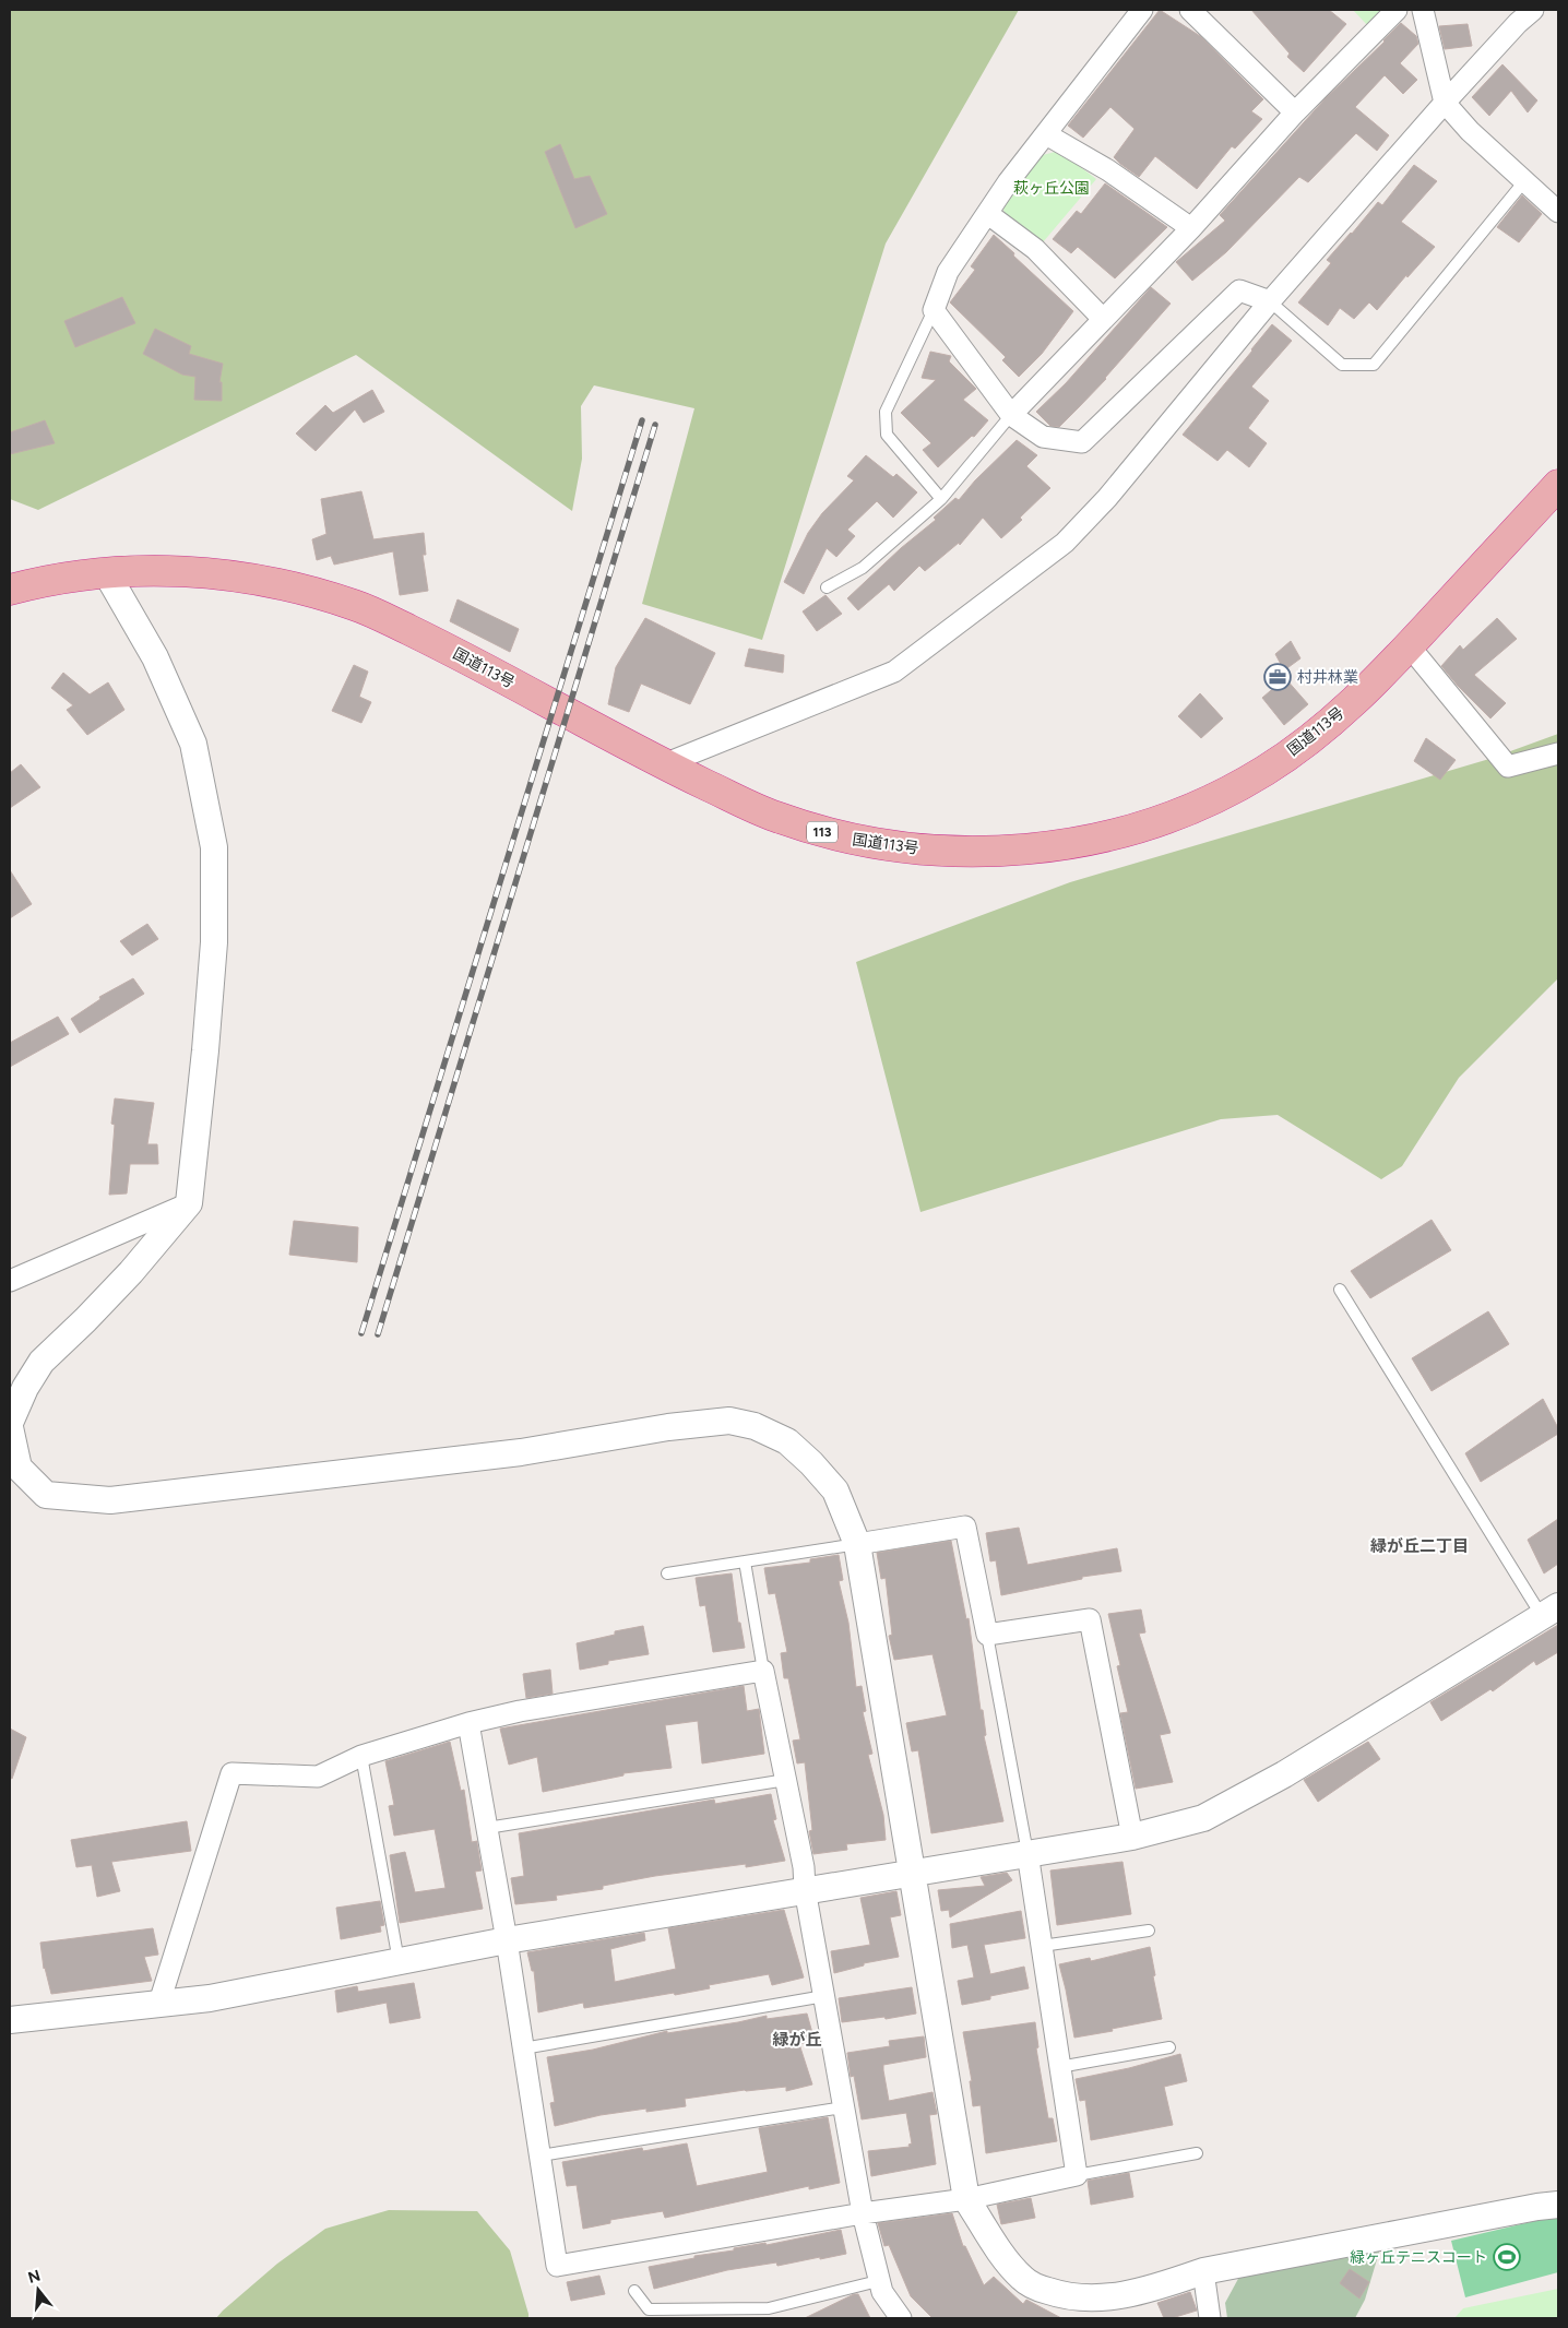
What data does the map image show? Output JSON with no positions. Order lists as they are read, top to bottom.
{
  "streets": {
    "highway": ["国道113号", "113"]
  },
  "districts": ["緑が丘二丁目", "緑が丘"],
  "parks": ["萩ヶ丘公園"],
  "places": {
    "office": ["村井林業"],
    "sports": ["緑ヶ丘テニスコート"]
  },
  "north": "top"
}
